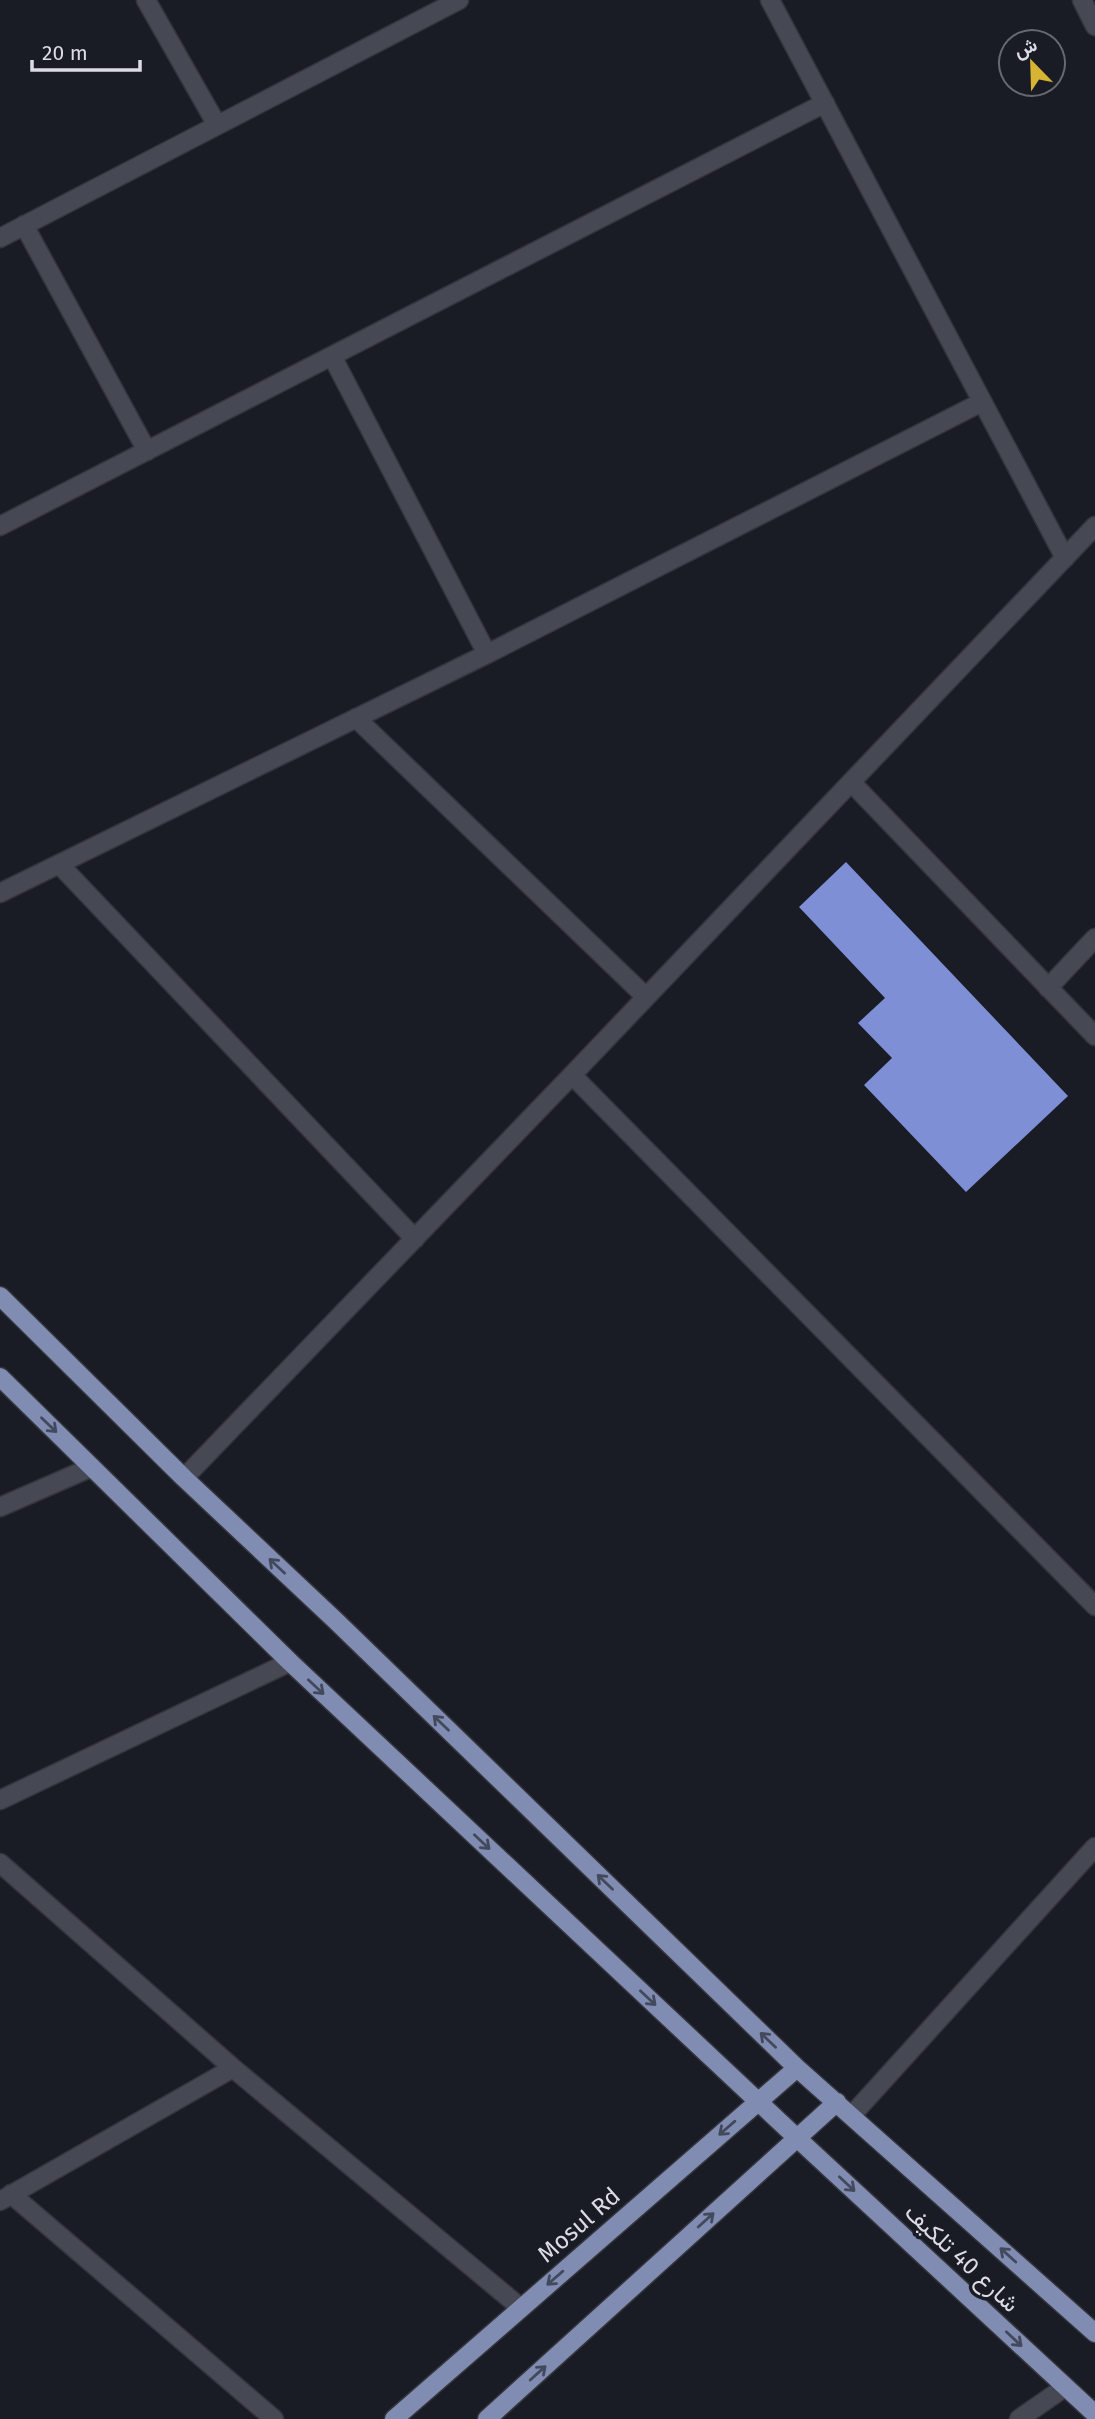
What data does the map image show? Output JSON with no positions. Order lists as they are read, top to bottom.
{
  "streets": {
    "main road": ["Mosul Rd", "شارع 40 تلكيف"]
  },
  "crossings": [
    ["Mosul Rd", "شارع 40 تلكيف"]
  ],
  "scale_bar": "20 m",
  "north": "top left"
}
